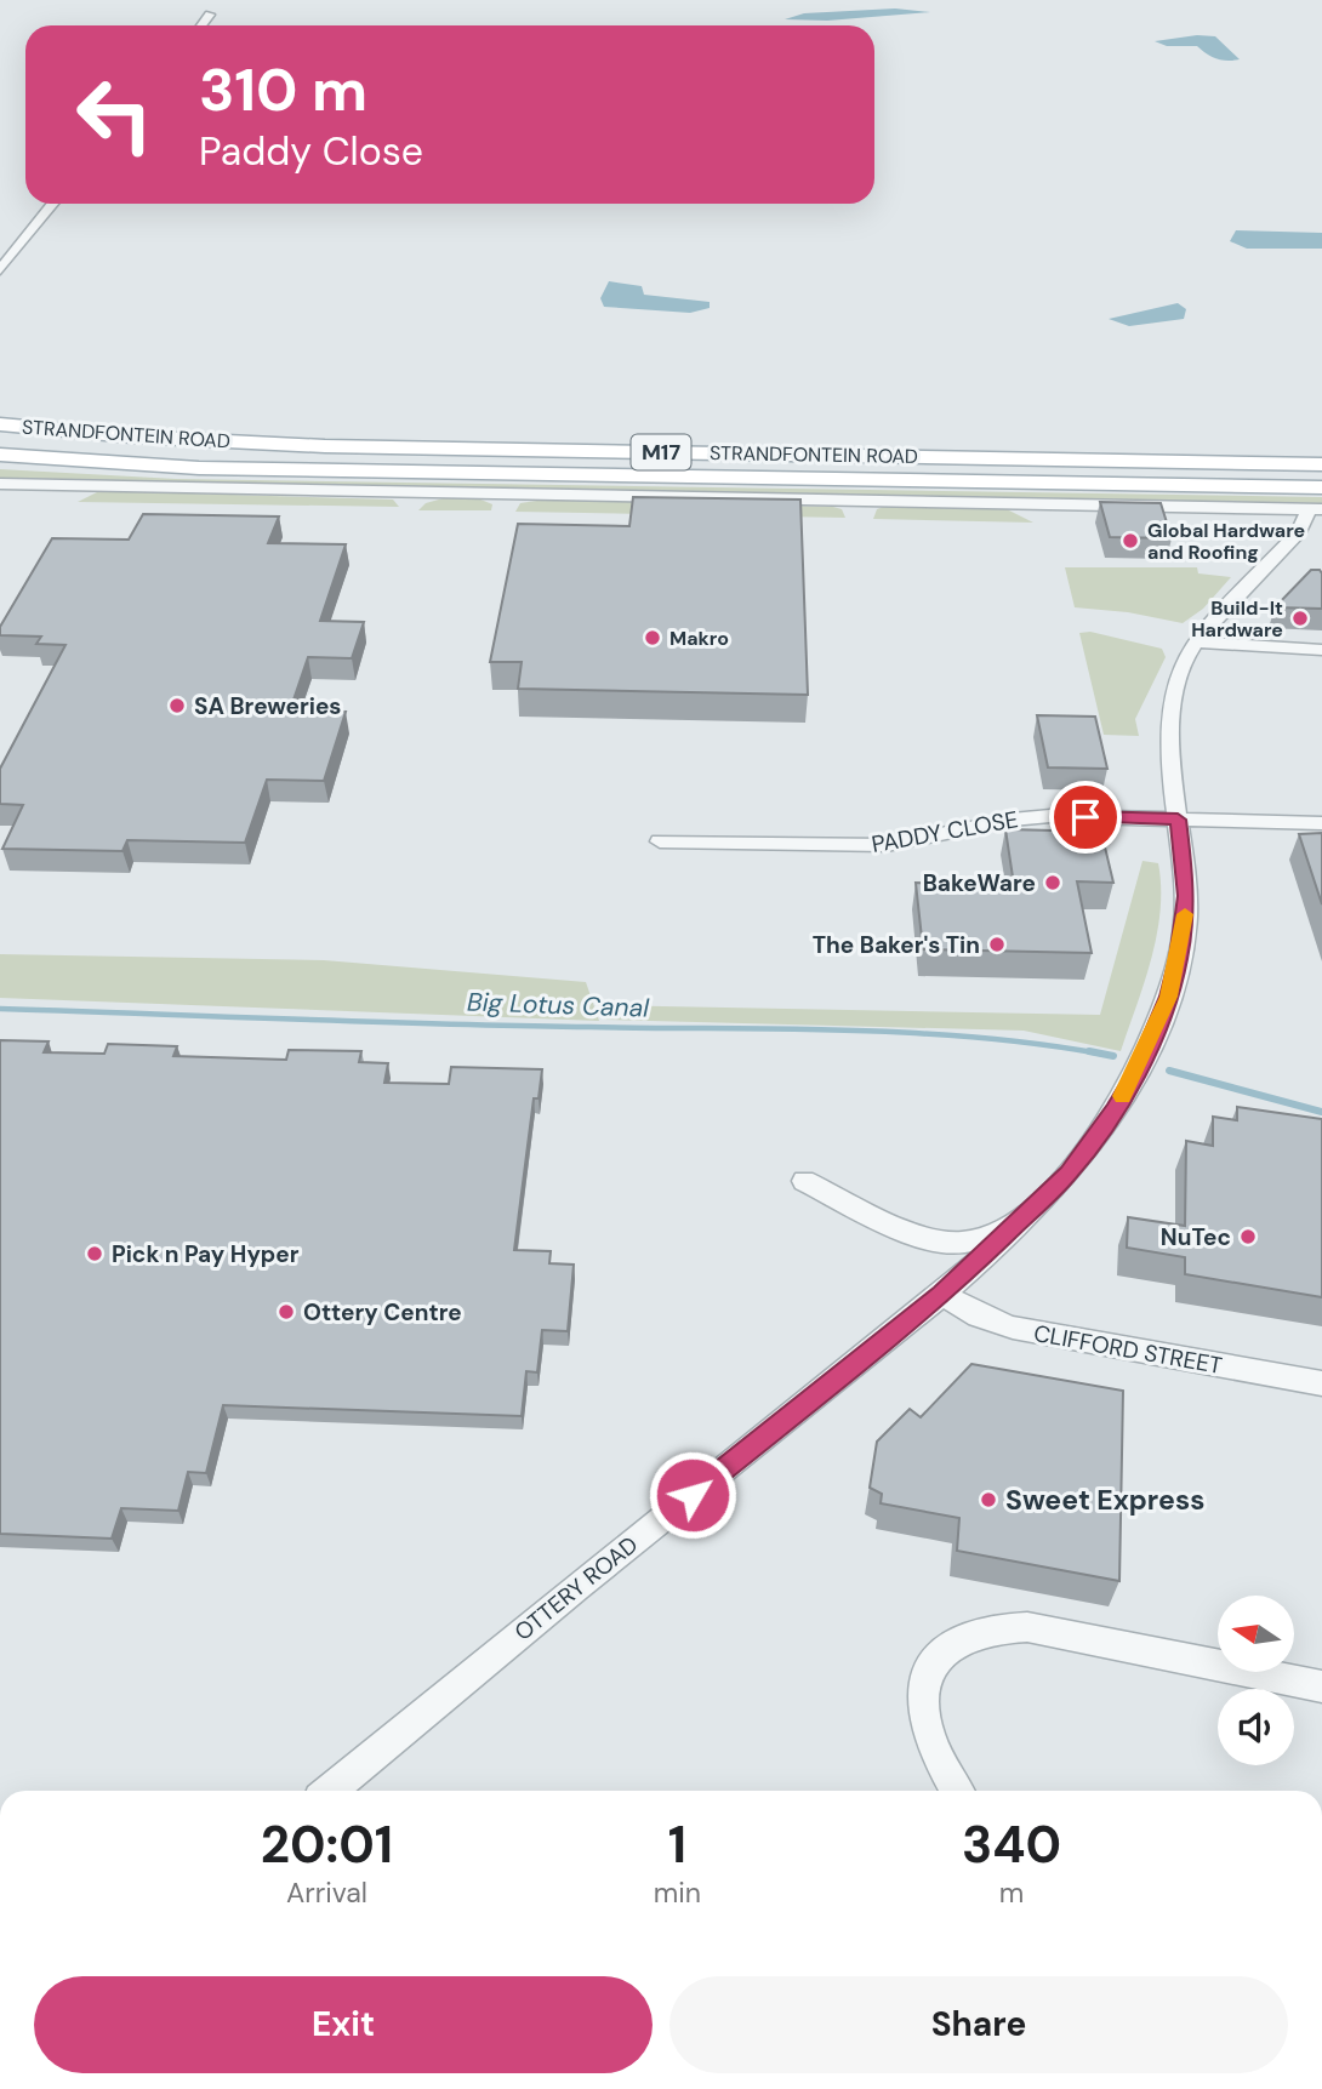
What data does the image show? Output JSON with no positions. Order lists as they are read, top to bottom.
{
  "streets": {
    "main road": ["STRANDFONTEIN ROAD", "M17"],
    "street": ["PADDY CLOSE", "CLIFFORD STREET", "OTTERY ROAD"]
  },
  "crossings": [
    ["STRANDFONTEIN ROAD", "OTTERY ROAD"],
    ["PADDY CLOSE", "OTTERY ROAD"],
    ["CLIFFORD STREET", "OTTERY ROAD"]
  ],
  "water": ["Big Lotus Canal"],
  "places": [
    "Global Hardware and Roofing",
    "Build-It Hardware",
    "Makro",
    "SA Breweries",
    "BakeWare",
    "The Baker's Tin",
    "NuTec",
    "Pick n Pay Hyper",
    "Ottery Centre",
    "Sweet Express"
  ],
  "north": "left",
  "page": {
    "turn": ["310 m", "Paddy Close"],
    "eta": [
      "20:01",
      "Arrival",
      "1",
      "min",
      "340",
      "m"
    ],
    "buttons": ["Exit", "Share"]
  }
}
